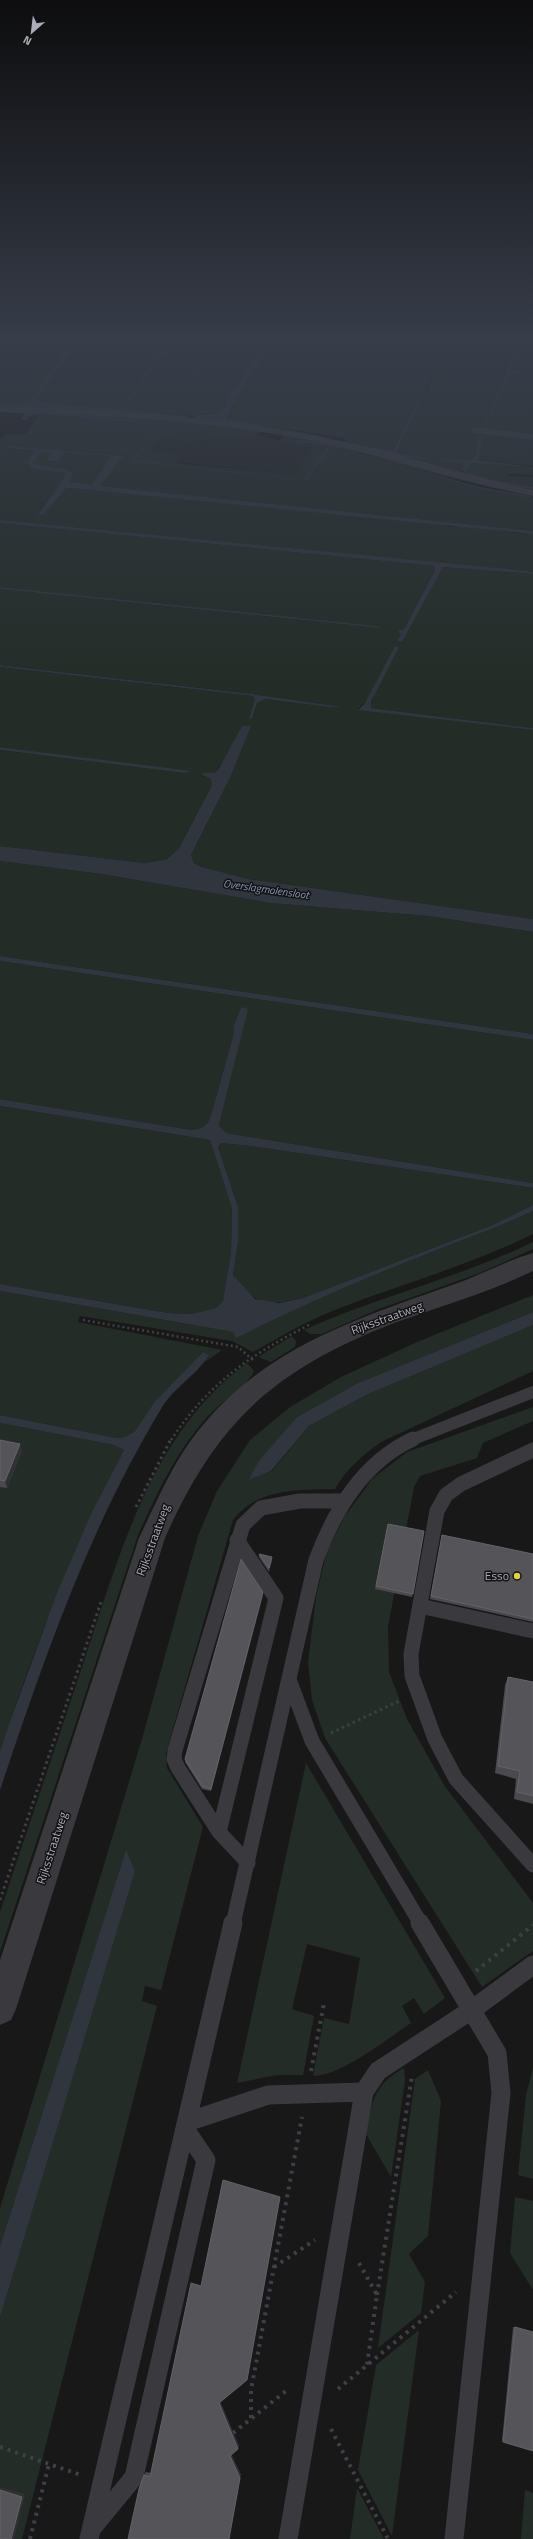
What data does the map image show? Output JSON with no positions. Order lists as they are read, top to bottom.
{
  "streets": {
    "street": ["Rijksstraatweg"]
  },
  "water": ["Overslagmolensloot"],
  "places": ["Esso"],
  "north": "bottom left"
}
